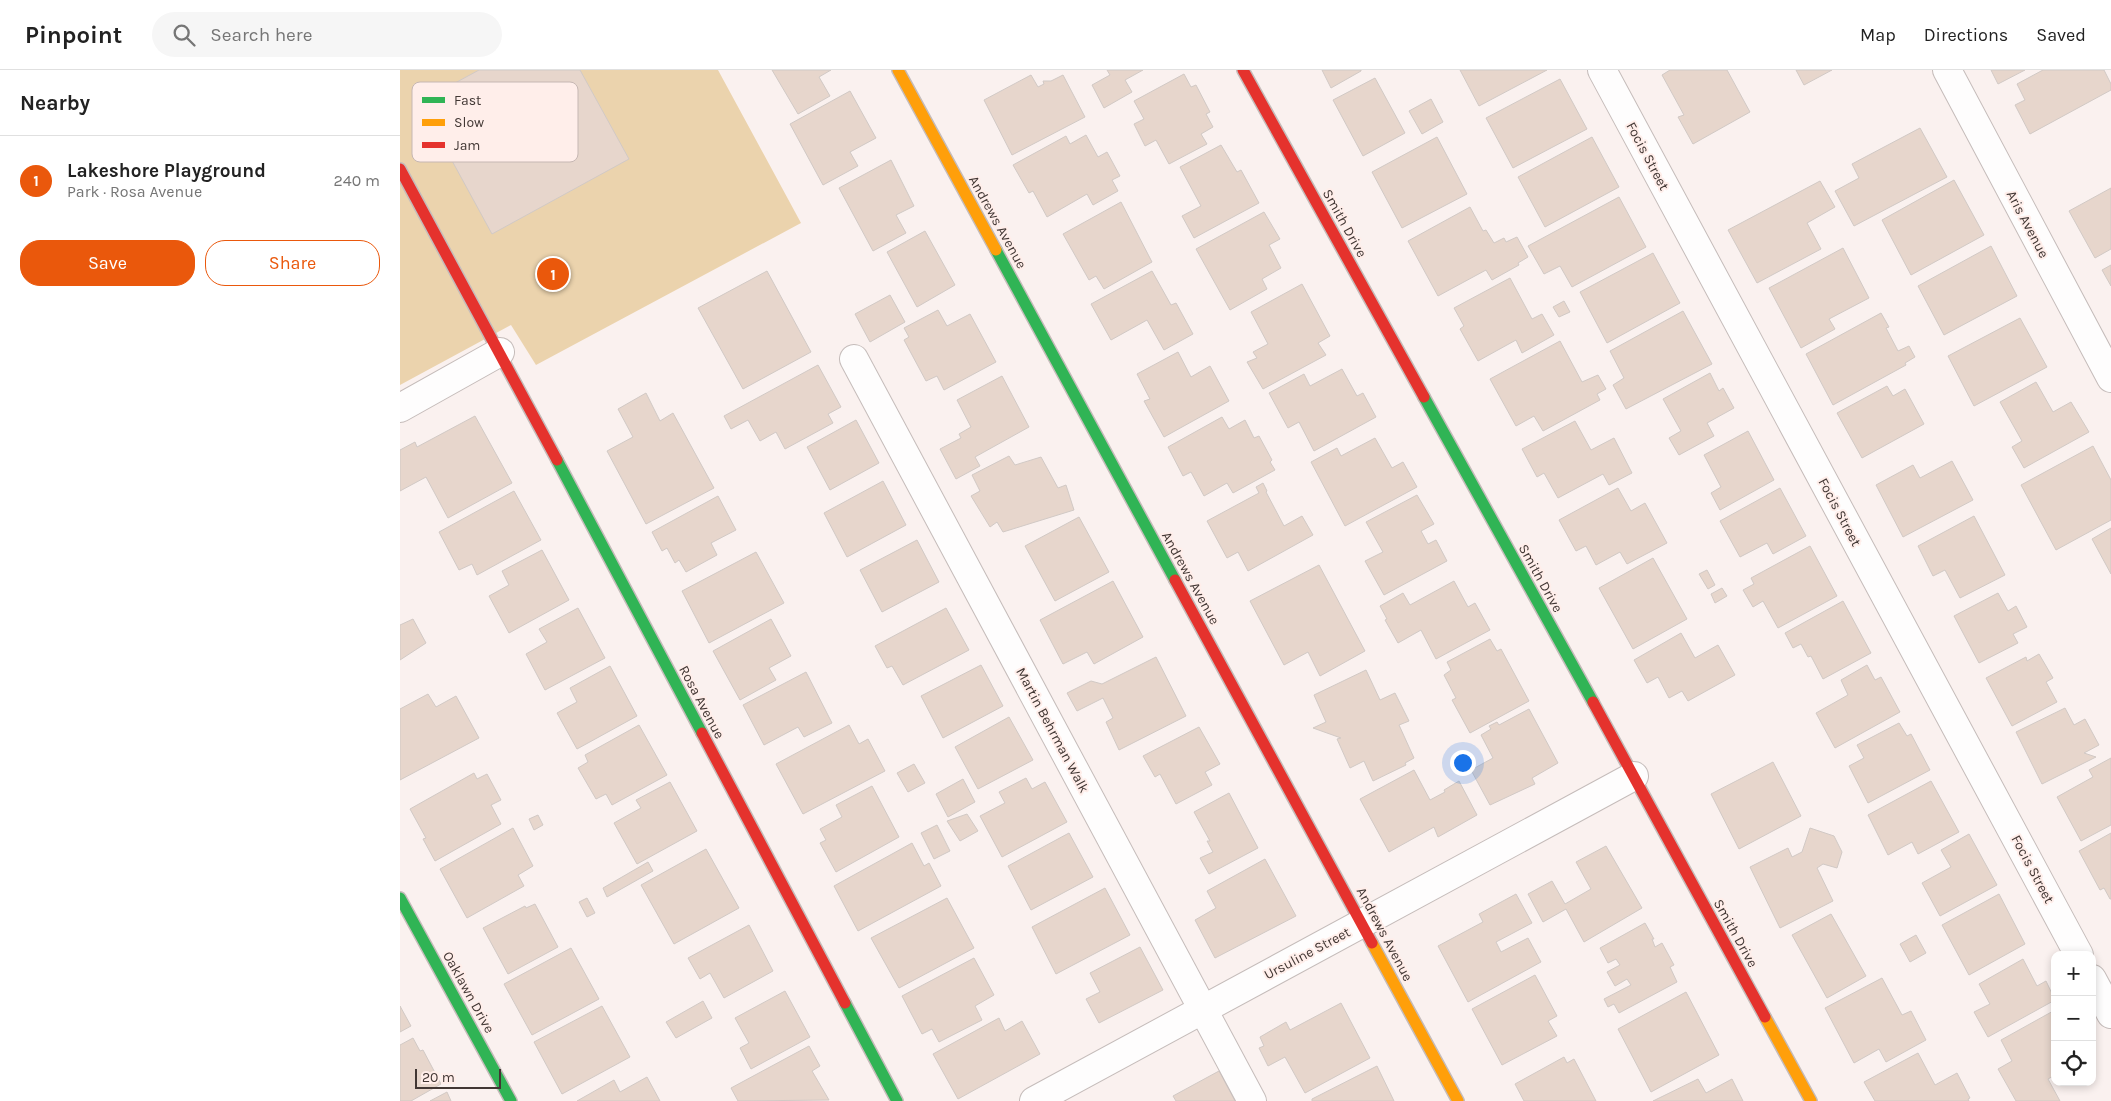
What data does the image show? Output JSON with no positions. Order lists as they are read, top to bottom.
{
  "streets": {
    "street": [
      "Focis Street",
      "Andrews Avenue",
      "Smith Drive",
      "Aris Avenue",
      "Rosa Avenue",
      "Martin Behrman Walk",
      "Ursuline Street",
      "Oaklawn Drive"
    ]
  },
  "crossings": [
    ["Andrews Avenue", "Ursuline Street"],
    ["Smith Drive", "Ursuline Street"],
    ["Martin Behrman Walk", "Ursuline Street"]
  ],
  "legend": ["Fast", "Slow", "Jam"],
  "scale_bar": "20 m",
  "page": {
    "header": "Pinpoint",
    "search": "Search here",
    "nav": ["Map", "Directions", "Saved"],
    "heading": "Nearby",
    "list": [
      {
        "mark": "1",
        "name": "Lakeshore Playground",
        "note": "Park · Rosa Avenue",
        "value": "240 m"
      }
    ],
    "buttons": ["Save", "Share"],
    "pins": "1",
    "map_buttons": ["+", "−"],
    "scale": "20 m"
  }
}
